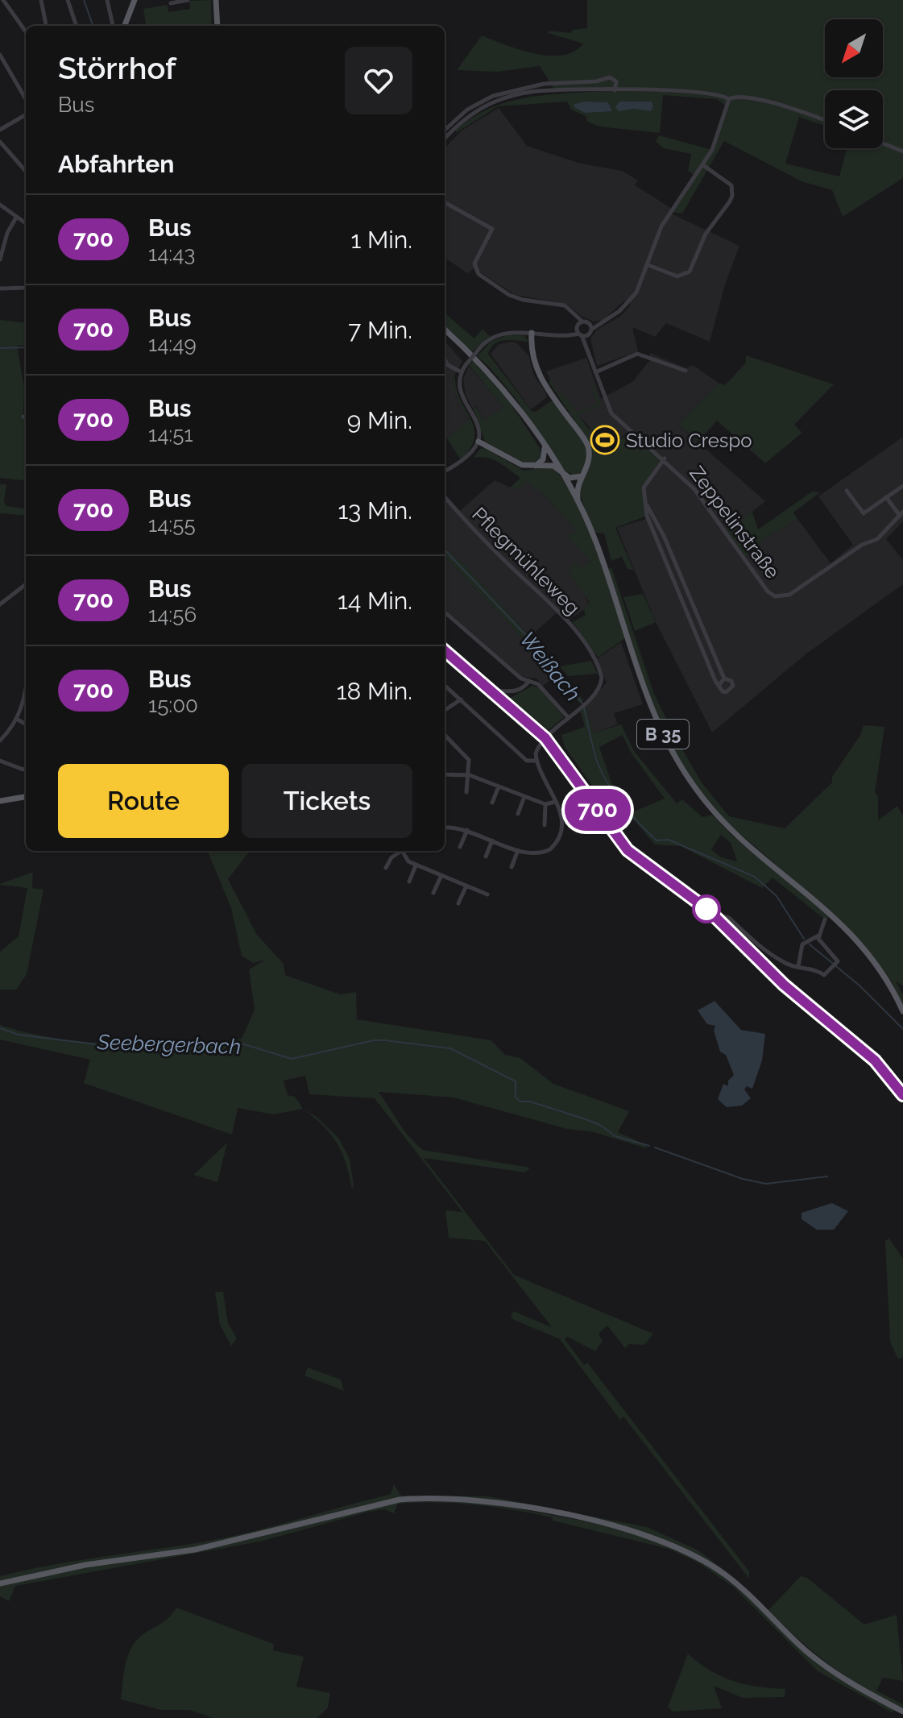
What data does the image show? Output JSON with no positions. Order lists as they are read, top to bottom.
{
  "streets": {
    "main road": ["B 35"],
    "street": ["Zeppelinstraße", "Pflegmühleweg"]
  },
  "water": ["Weißach", "Seebergerbach"],
  "places": {
    "sports": ["Studio Crespo"]
  },
  "lines": ["bus line 700"],
  "north": "bottom left",
  "page": {
    "on_map": "700",
    "heading": [
      ["Störrhof", "Bus"],
      "Abfahrten"
    ],
    "list": [
      {
        "mark": "700",
        "name": "Bus",
        "note": "14:43",
        "value": "1 Min."
      },
      {
        "mark": "700",
        "name": "Bus",
        "note": "14:49",
        "value": "7 Min."
      },
      {
        "mark": "700",
        "name": "Bus",
        "note": "14:51",
        "value": "9 Min."
      },
      {
        "mark": "700",
        "name": "Bus",
        "note": "14:55",
        "value": "13 Min."
      },
      {
        "mark": "700",
        "name": "Bus",
        "note": "14:56",
        "value": "14 Min."
      },
      {
        "mark": "700",
        "name": "Bus",
        "note": "15:00",
        "value": "18 Min."
      }
    ],
    "buttons": ["Route", "Tickets"]
  }
}
